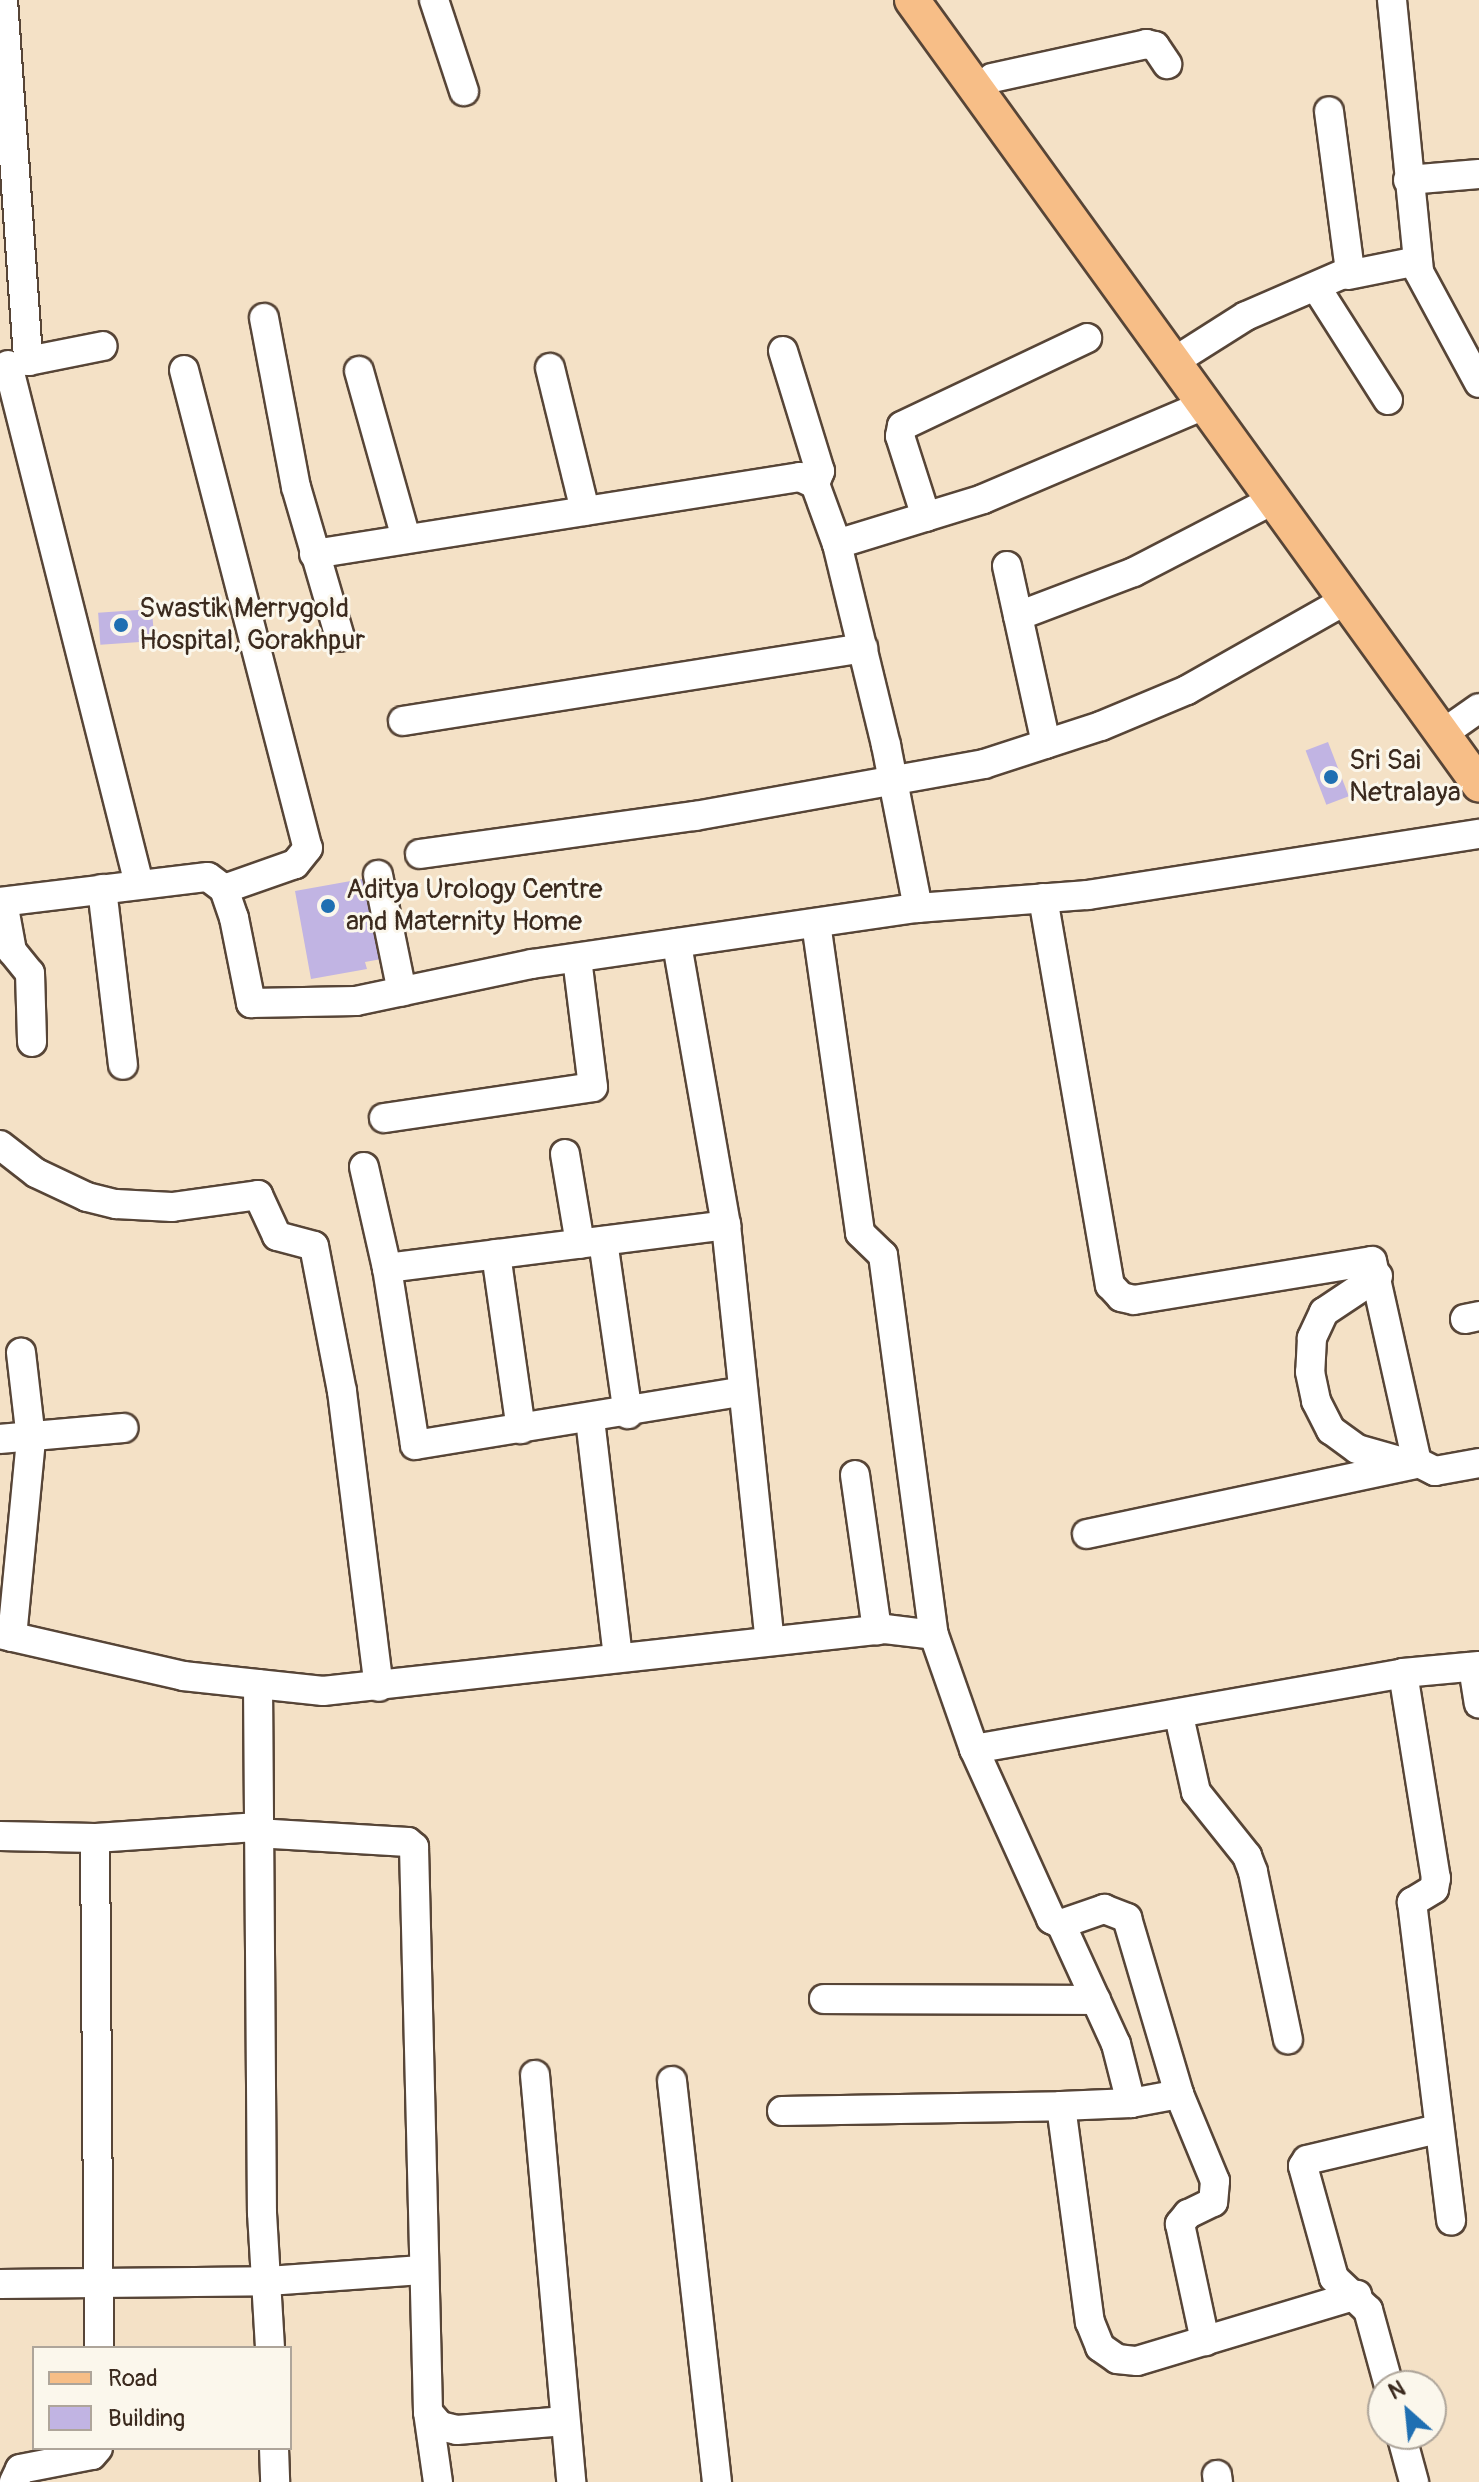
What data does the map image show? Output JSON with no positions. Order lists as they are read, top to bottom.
{
  "places": ["Swastik Merrygold Hospital, Gorakhpur", "Sri Sai Netralaya", "Aditya Urology Centre and Maternity Home"],
  "legend": ["Road", "Building"],
  "north": "top left"
}
